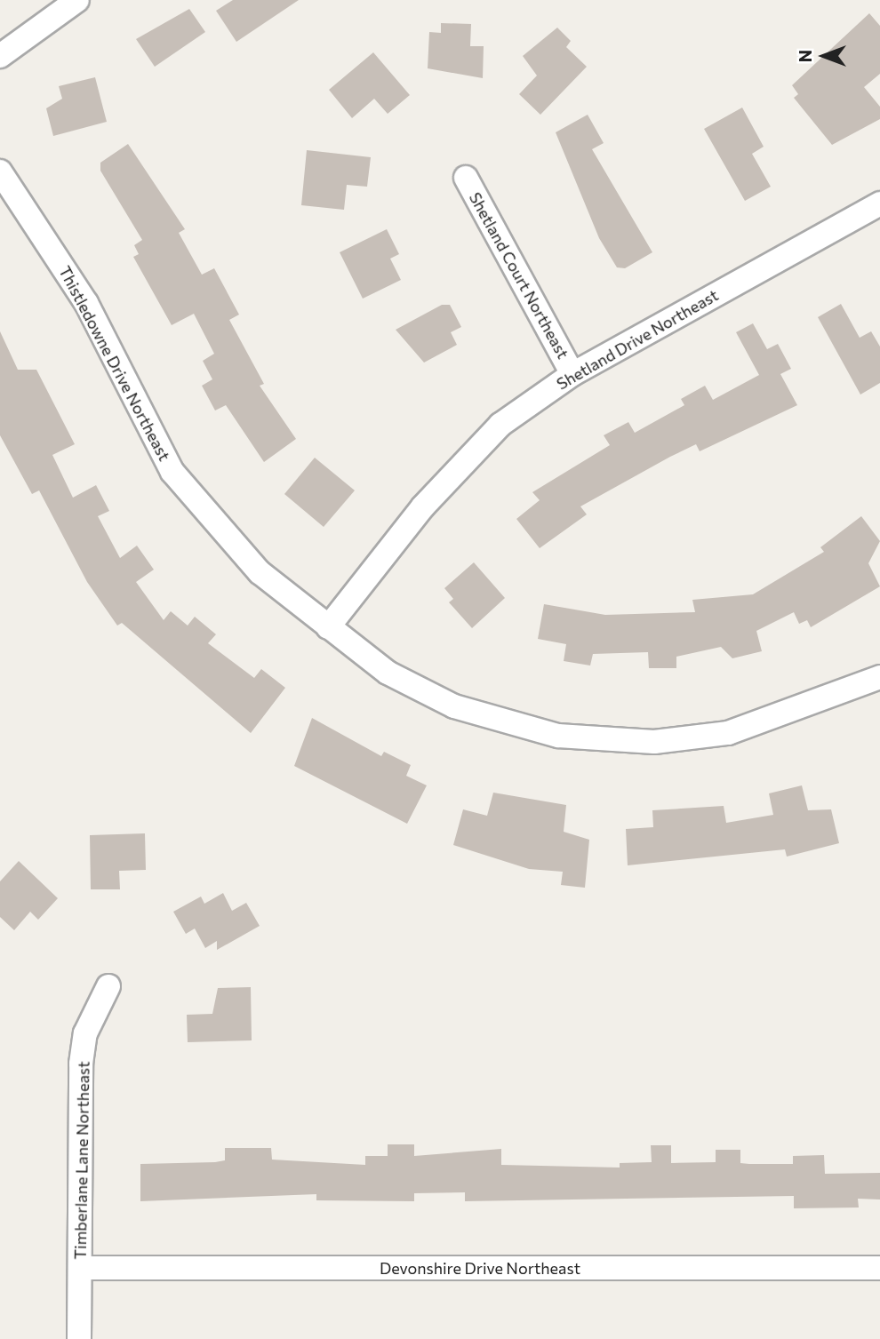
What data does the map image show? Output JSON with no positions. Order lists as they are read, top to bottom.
{
  "streets": {
    "street": [
      "Shetland Court Northeast",
      "Shetland Drive Northeast",
      "Thistledowne Drive Northeast",
      "Timberlane Lane Northeast",
      "Devonshire Drive Northeast"
    ]
  },
  "crossings": [
    ["Shetland Court Northeast", "Shetland Drive Northeast"],
    ["Shetland Drive Northeast", "Thistledowne Drive Northeast"],
    ["Timberlane Lane Northeast", "Devonshire Drive Northeast"]
  ],
  "north": "left"
}
